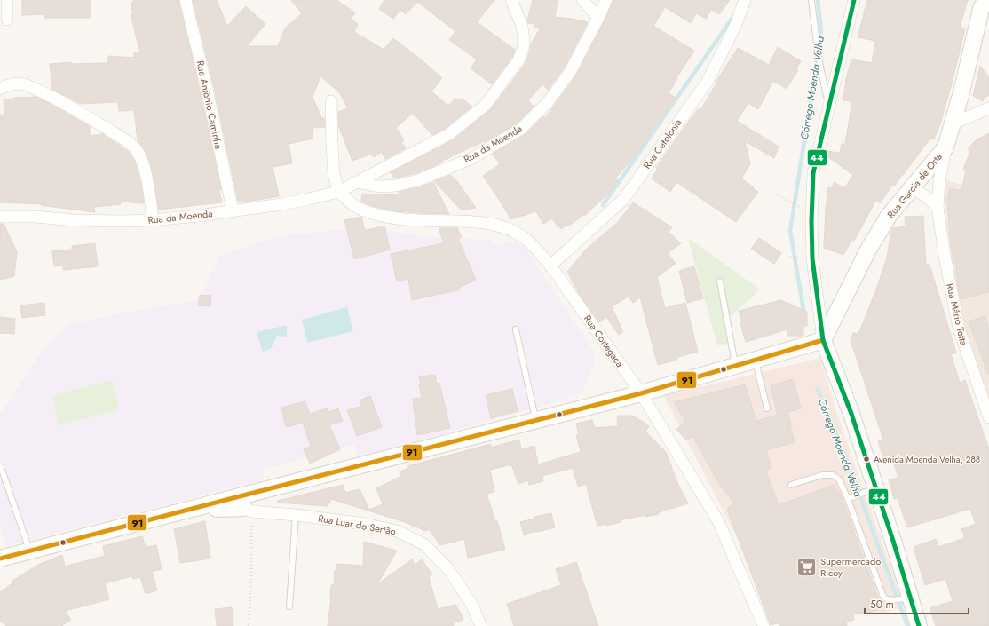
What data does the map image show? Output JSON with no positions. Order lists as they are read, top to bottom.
{
  "streets": {
    "street": [
      "Rua Antônio Caminha",
      "Rua da Moenda",
      "Rua Cefolonia",
      "Rua Garcia de Orta",
      "Rua Mário Totta",
      "Rua Cortegaca",
      "Rua Luar do Sertão"
    ]
  },
  "crossings": [
    ["Rua Antônio Caminha", "Rua da Moenda"],
    ["Rua da Moenda", "Rua Cortegaca"],
    ["Rua Cefolonia", "Rua Cortegaca"],
    ["Rua Garcia de Orta", "Rua Mário Totta"]
  ],
  "water": ["Córrego Moenda Velha"],
  "places": {
    "other": ["Avenida Moenda Velha, 288"],
    "supermarket": ["Supermercado Ricoy"]
  },
  "lines": ["transit line 44", "transit line 91"],
  "scale_bar": "50 m"
}
